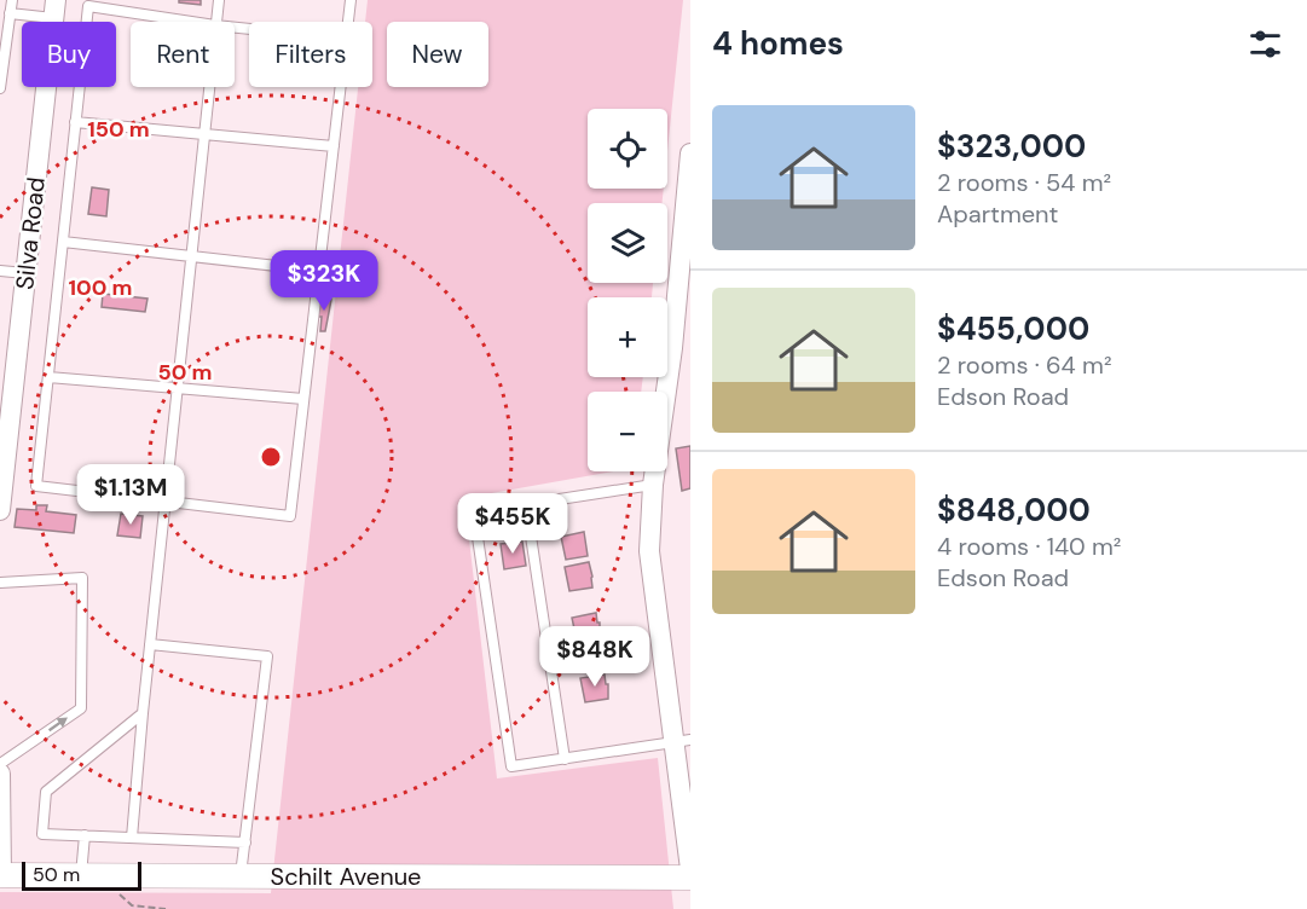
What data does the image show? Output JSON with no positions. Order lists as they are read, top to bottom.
{
  "streets": {
    "street": ["Silva Road", "Schilt Avenue"]
  },
  "scale_bar": "50 m",
  "page": {
    "heading": "4 homes",
    "chip": [
      "Buy",
      "Rent",
      "Filters",
      "New"
    ],
    "list": [
      {
        "name": "$323,000",
        "note": "2 rooms · 54 m² · Apartment"
      },
      {
        "name": "$455,000",
        "note": "2 rooms · 64 m² · Edson Road"
      },
      {
        "name": "$848,000",
        "note": "4 rooms · 140 m² · Edson Road"
      }
    ],
    "map_buttons": ["+", "−"],
    "price": [
      "$323K",
      "$1.13M",
      "$455K",
      "$848K"
    ],
    "scale": "50 m"
  },
  "rings": ["150 m", "100 m", "50 m"]
}
